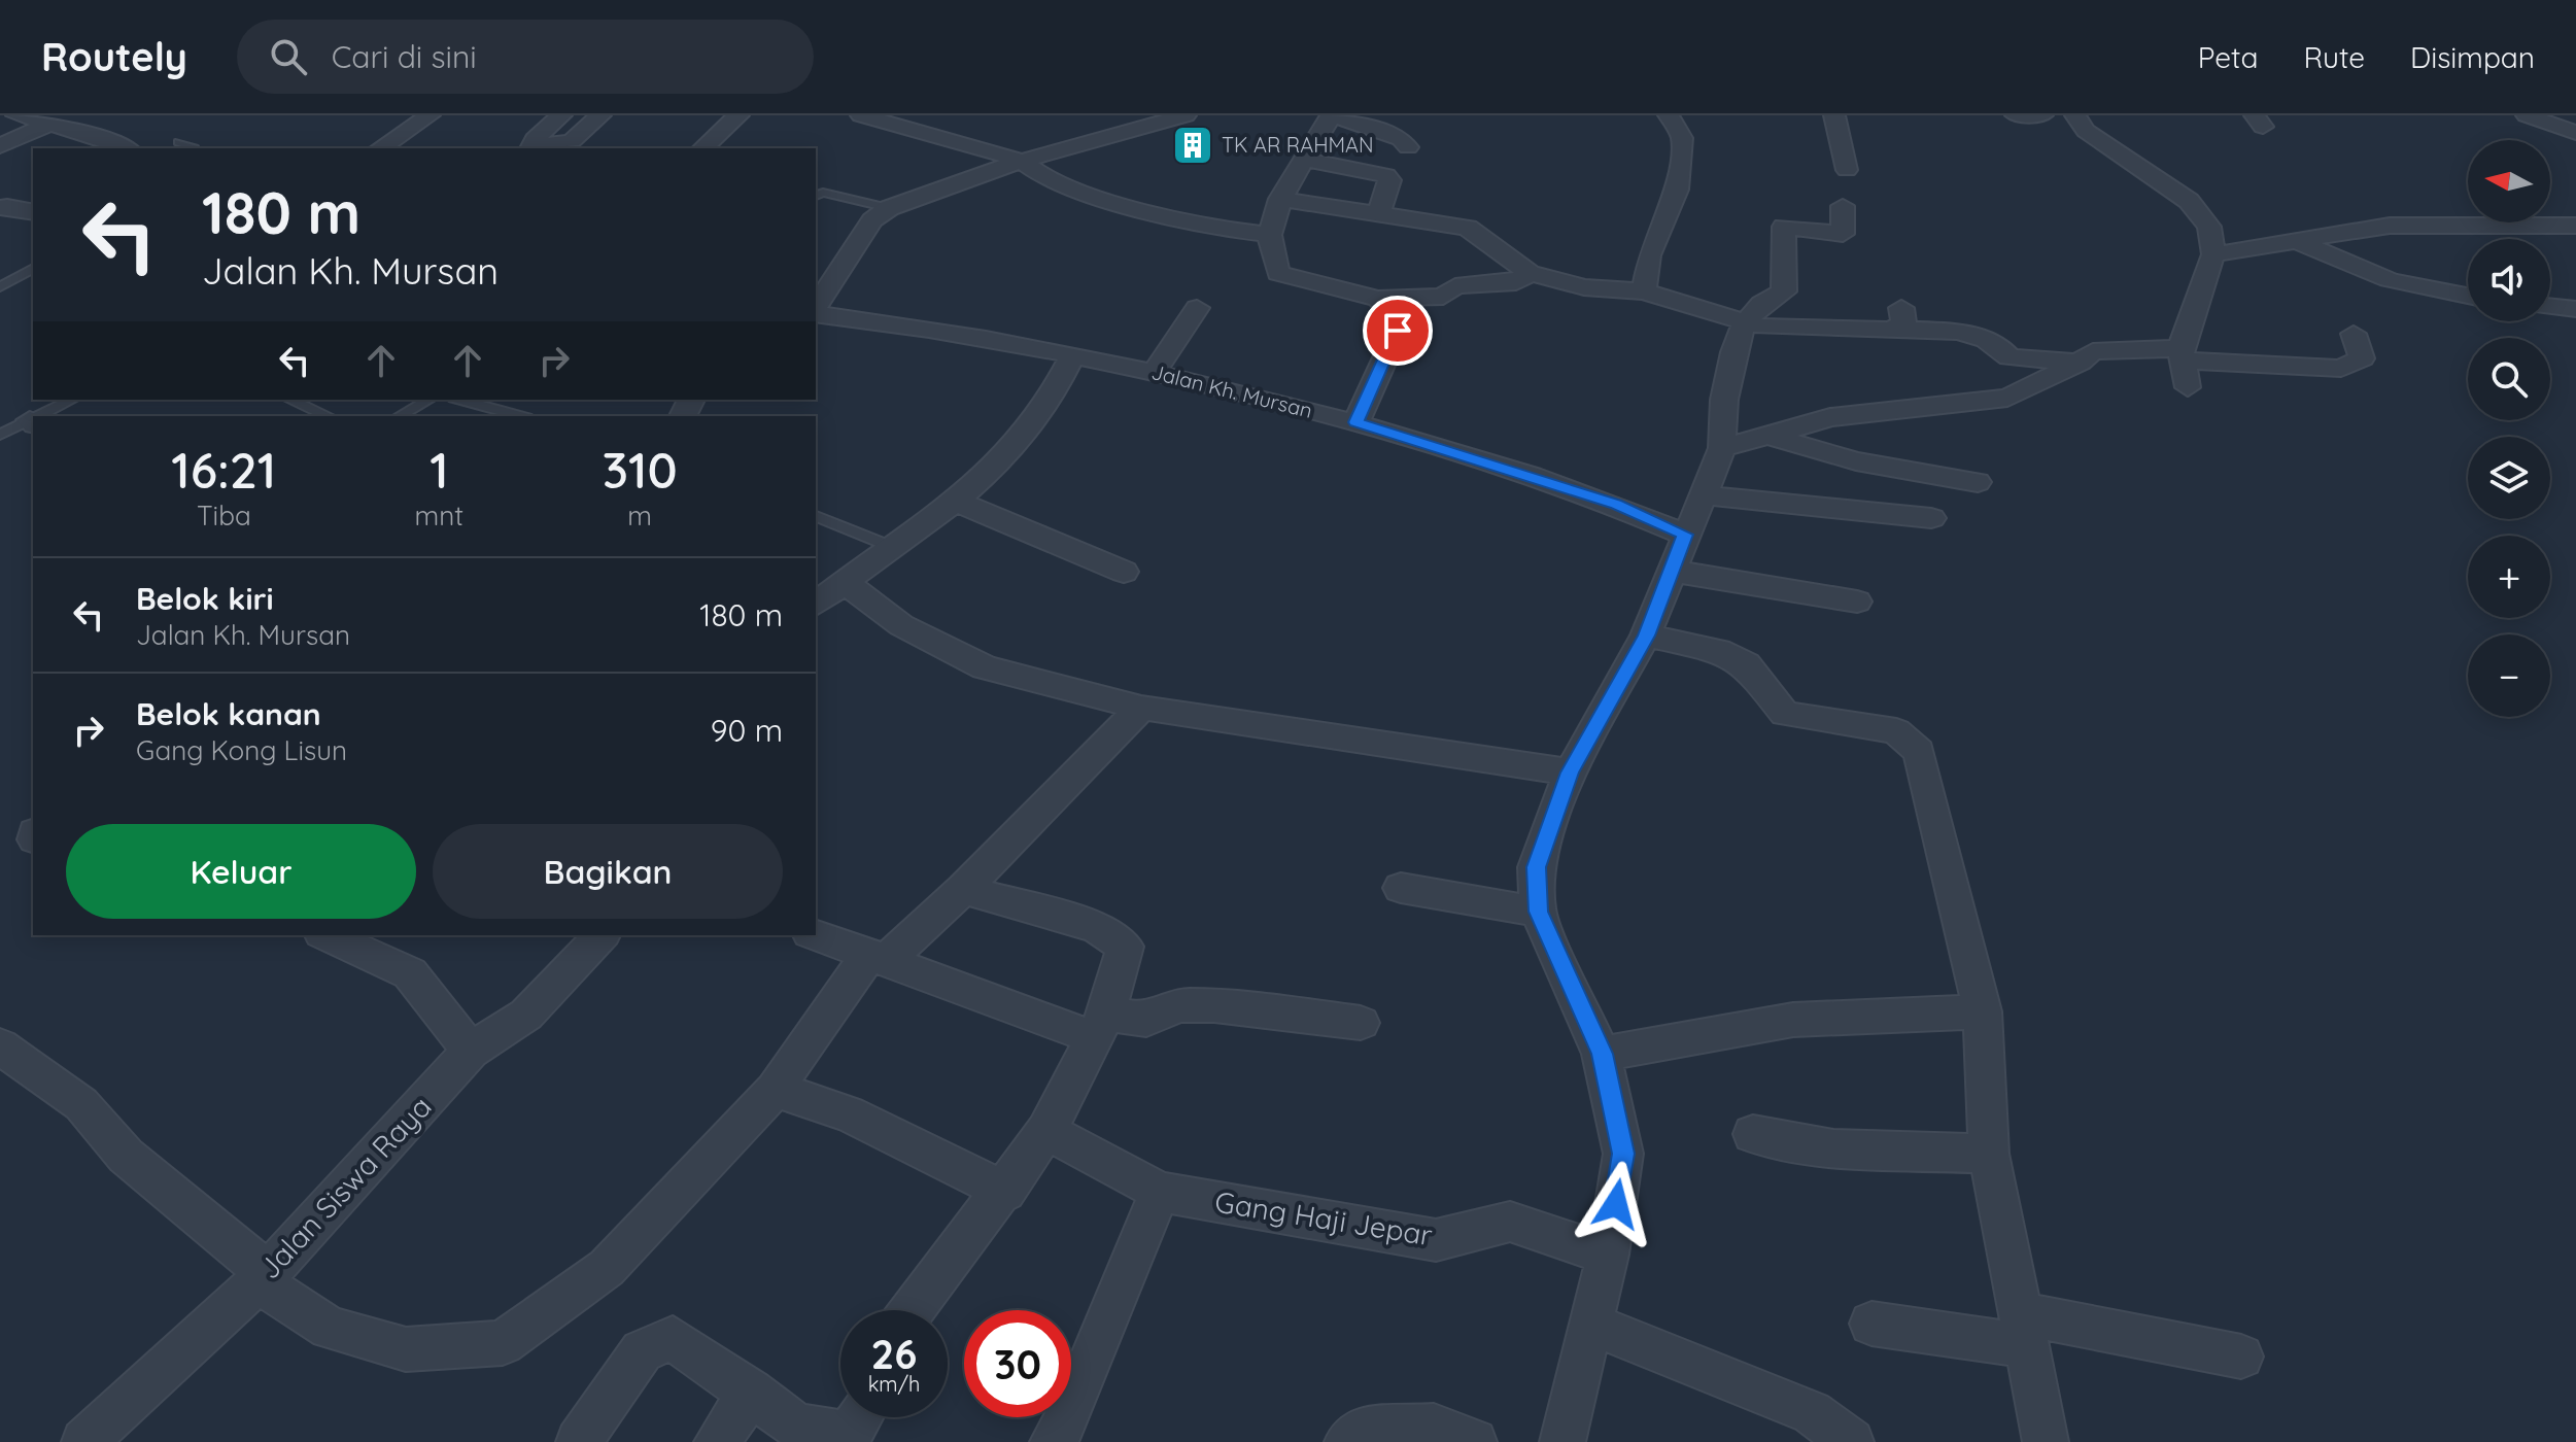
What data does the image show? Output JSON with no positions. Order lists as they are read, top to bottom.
{
  "streets": {
    "street": ["Jalan Kh. Mursan", "Jalan Siswa Raya", "Gang Haji Jepar"]
  },
  "places": {
    "building": ["TK AR RAHMAN"]
  },
  "north": "left",
  "page": {
    "header": "Routely",
    "search": "Cari di sini",
    "nav": ["Peta", "Rute", "Disimpan"],
    "map_buttons": ["+", "−"],
    "turn": ["180 m", "Jalan Kh. Mursan"],
    "eta": [
      "16:21",
      "Tiba",
      "1",
      "mnt",
      "310",
      "m"
    ],
    "list": [
      {
        "name": "Belok kiri",
        "note": "Jalan Kh. Mursan",
        "value": "180 m"
      },
      {
        "name": "Belok kanan",
        "note": "Gang Kong Lisun",
        "value": "90 m"
      }
    ],
    "buttons": ["Keluar", "Bagikan"],
    "speed": "26 km/h",
    "limit": "30"
  }
}
